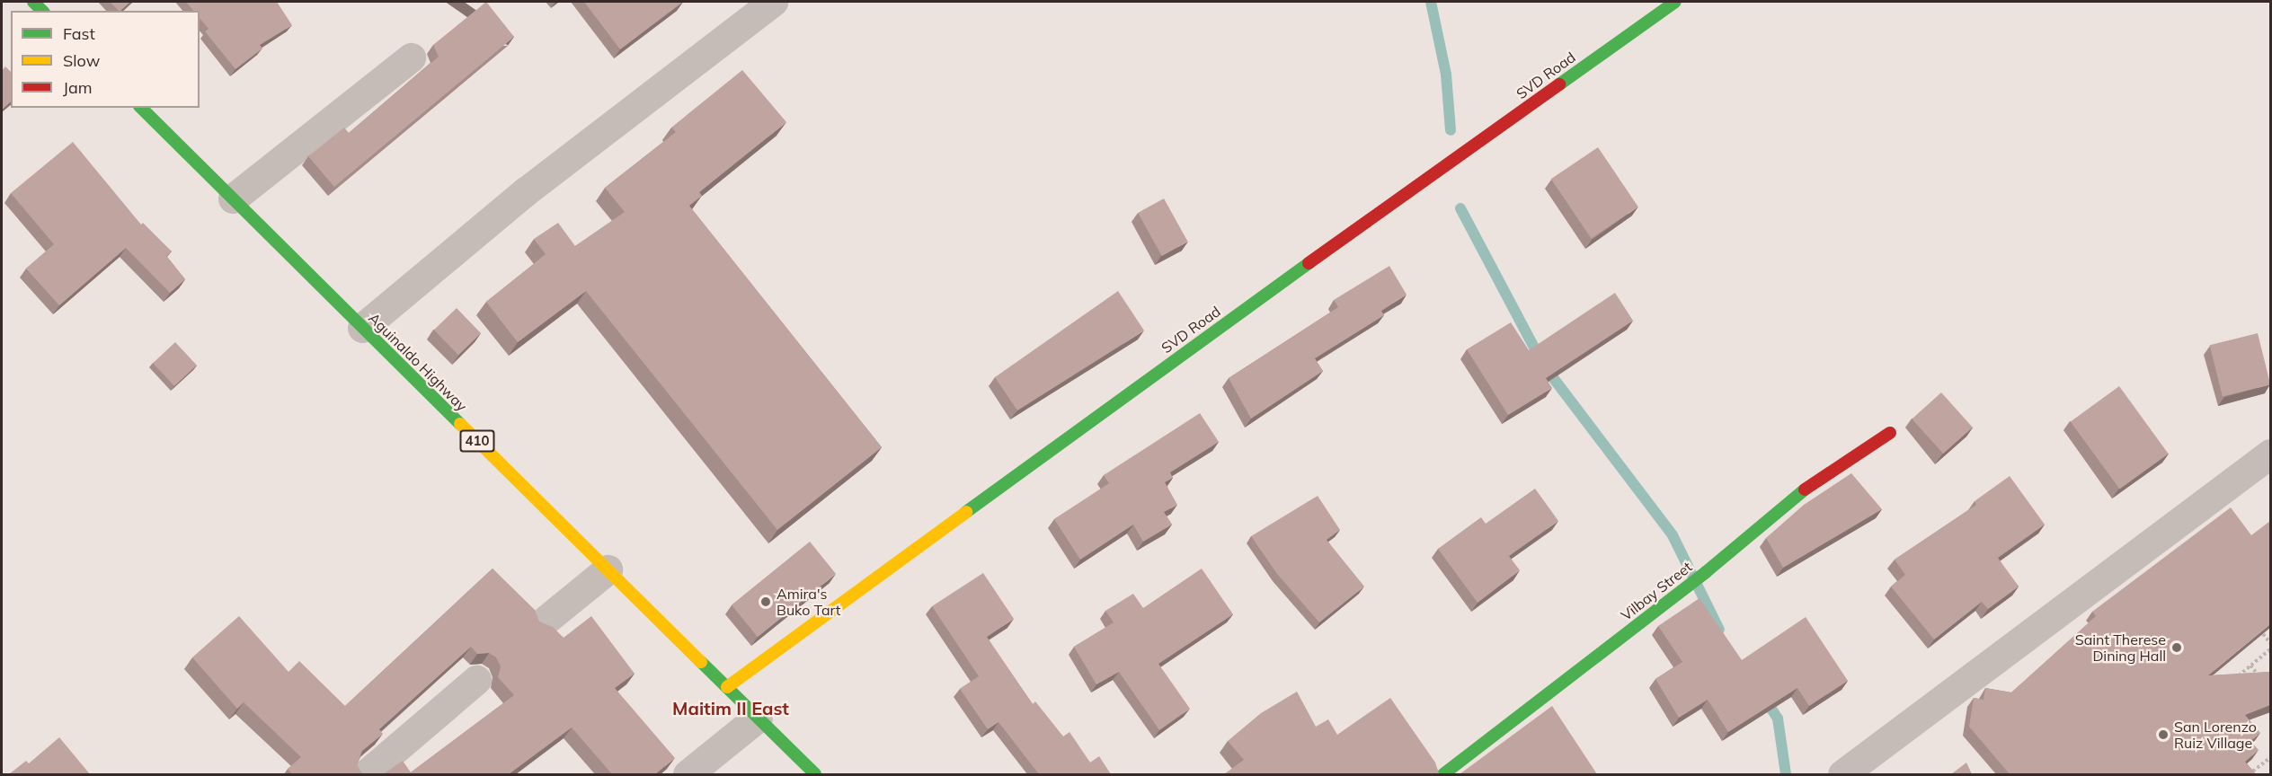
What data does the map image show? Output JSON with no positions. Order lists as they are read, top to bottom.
{
  "streets": {
    "main road": [
      "SVD Road",
      "Aguinaldo Highway",
      "410",
      "Vilbay Street"
    ]
  },
  "crossings": [
    ["SVD Road", "Aguinaldo Highway"]
  ],
  "districts": ["Maitim II East"],
  "places": ["Amira's Buko Tart", "Saint Therese Dining Hall", "San Lorenzo Ruiz Village"],
  "legend": ["Fast", "Slow", "Jam"]
}
